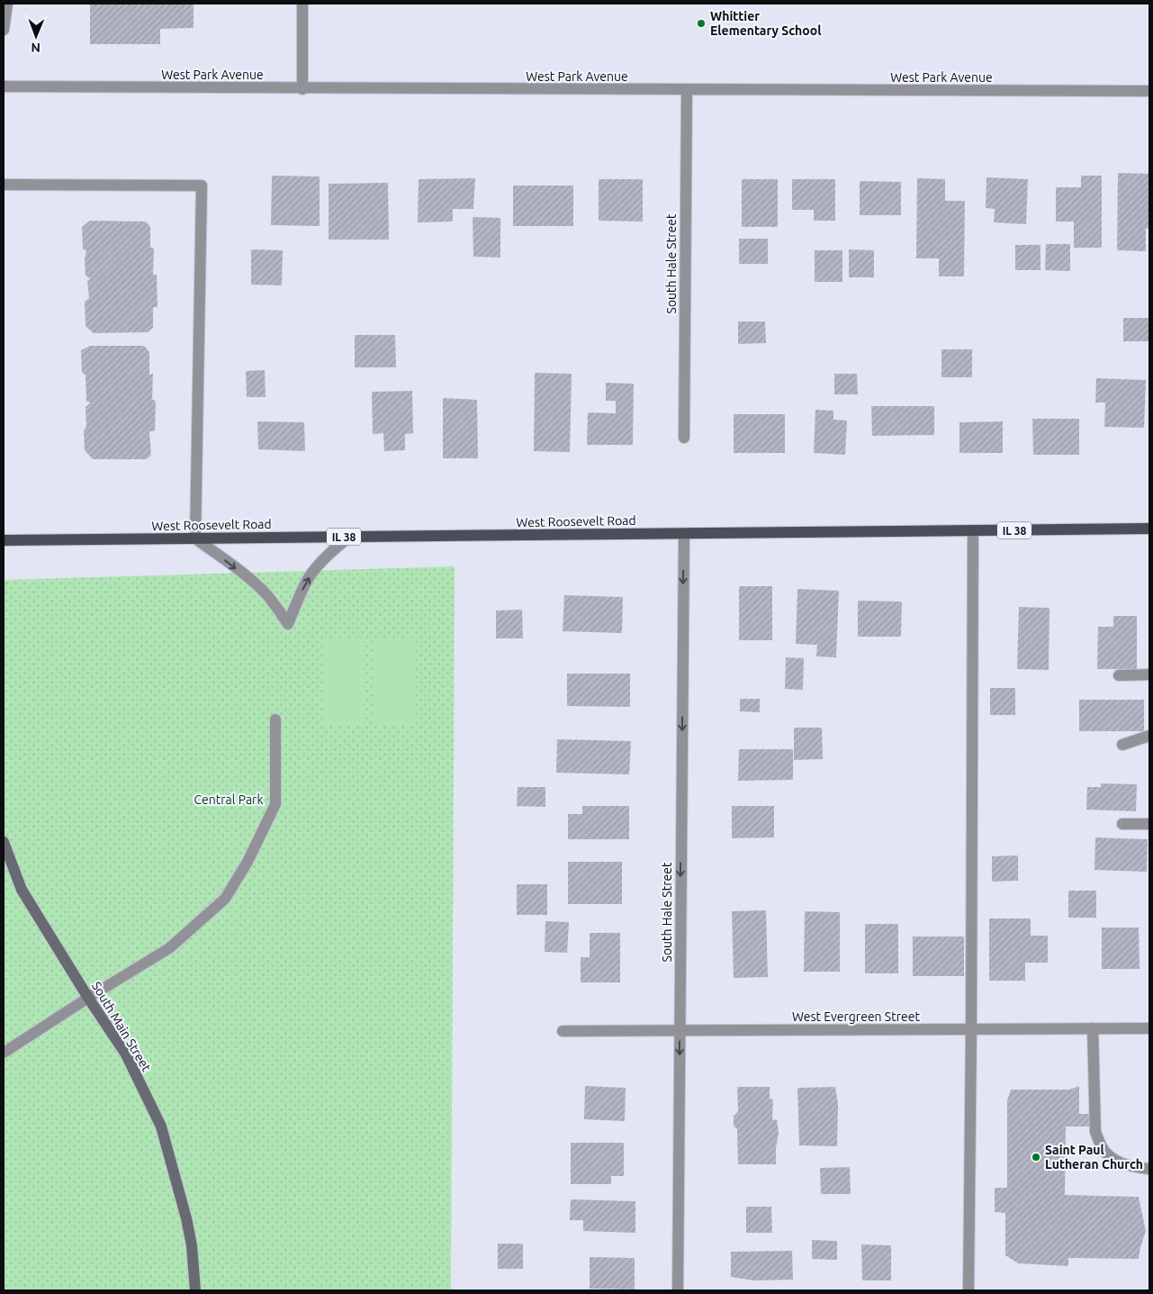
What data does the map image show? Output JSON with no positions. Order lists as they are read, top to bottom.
{
  "streets": {
    "main road": ["West Roosevelt Road", "IL 38"],
    "street": [
      "West Park Avenue",
      "South Hale Street",
      "West Evergreen Street",
      "South Main Street"
    ]
  },
  "crossings": [
    ["West Park Avenue", "South Hale Street"],
    ["South Hale Street", "West Roosevelt Road"],
    ["South Hale Street", "West Evergreen Street"]
  ],
  "one_way": ["South Hale Street"],
  "parks": ["Central Park"],
  "places": ["Whittier Elementary School", "Saint Paul Lutheran Church"],
  "north": "bottom"
}
